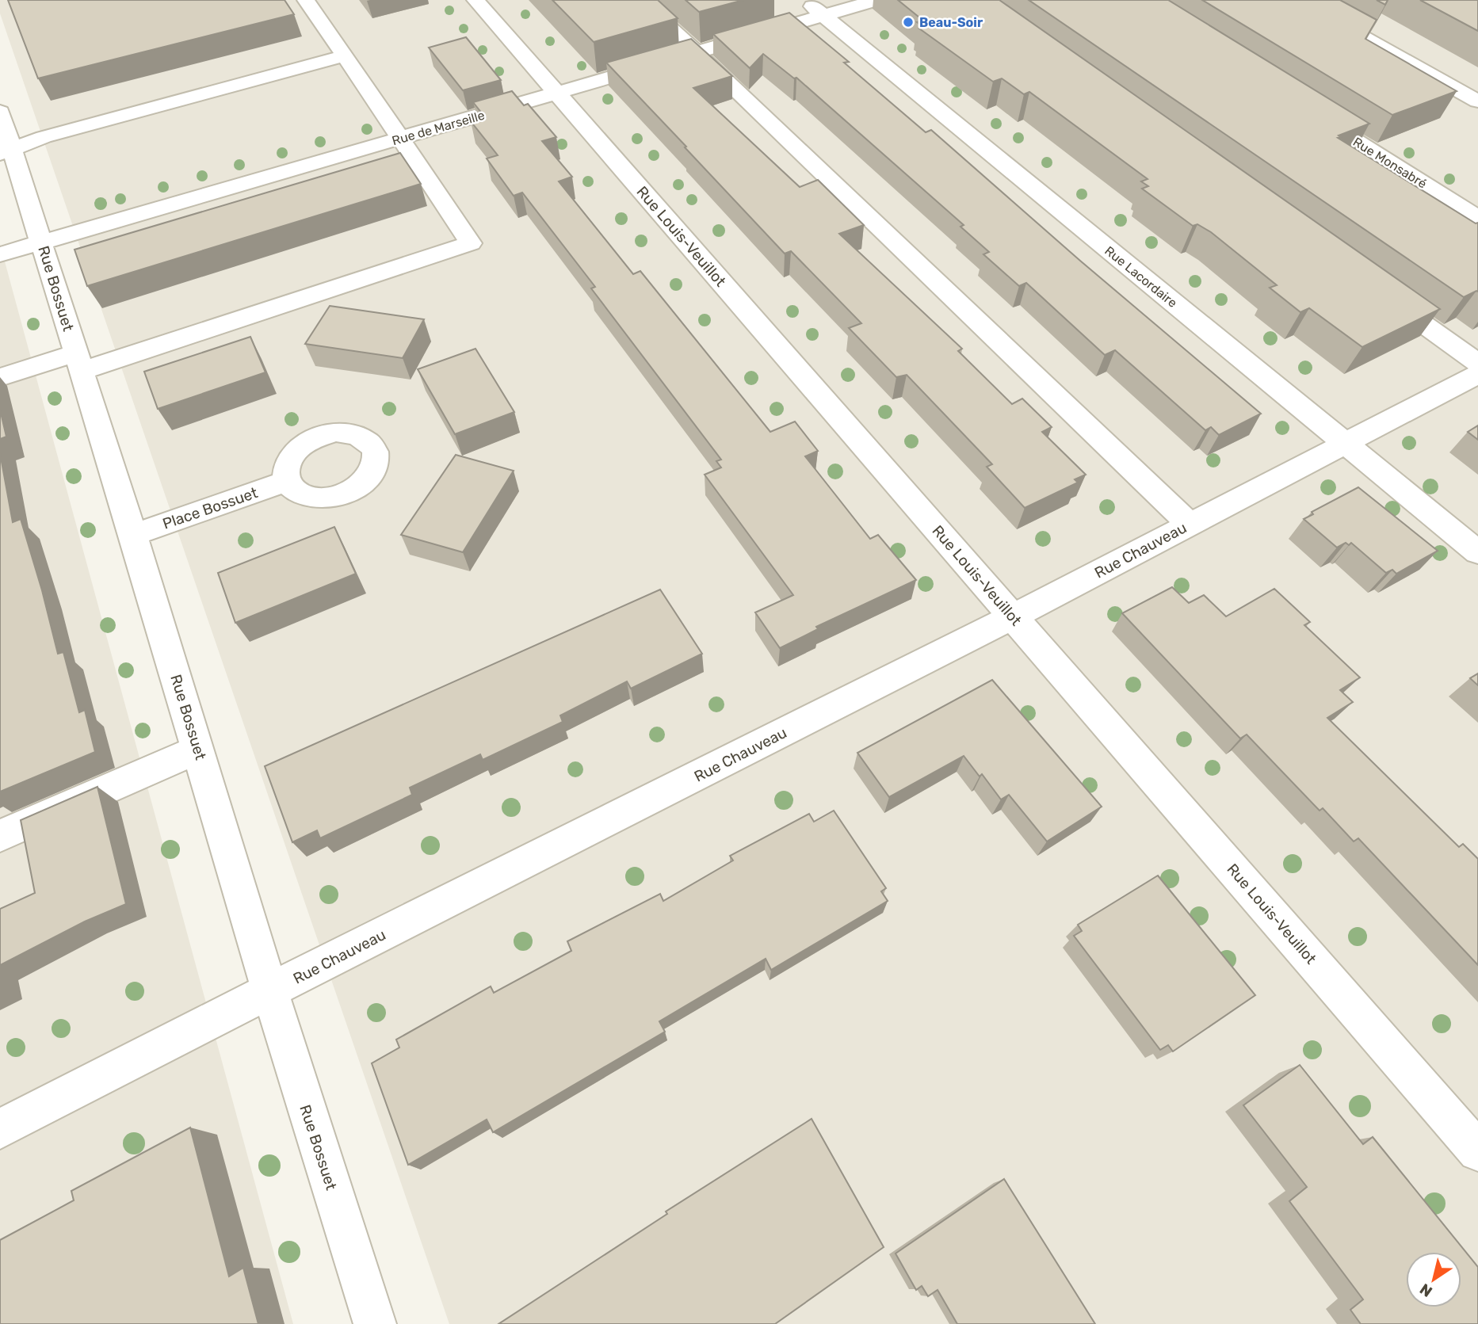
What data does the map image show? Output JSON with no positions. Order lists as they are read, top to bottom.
{
  "streets": {
    "street": [
      "Rue de Marseille",
      "Rue Monsabré",
      "Rue Louis-Veuillot",
      "Rue Lacordaire",
      "Rue Bossuet",
      "Place Bossuet",
      "Rue Chauveau"
    ]
  },
  "crossings": [
    ["Rue de Marseille", "Rue Louis-Veuillot"],
    ["Rue de Marseille", "Rue Lacordaire"],
    ["Rue de Marseille", "Rue Bossuet"],
    ["Rue Louis-Veuillot", "Rue Chauveau"],
    ["Rue Lacordaire", "Rue Chauveau"],
    ["Rue Bossuet", "Place Bossuet"],
    ["Rue Bossuet", "Rue Chauveau"]
  ],
  "places": ["Beau-Soir"],
  "north": "bottom left"
}
